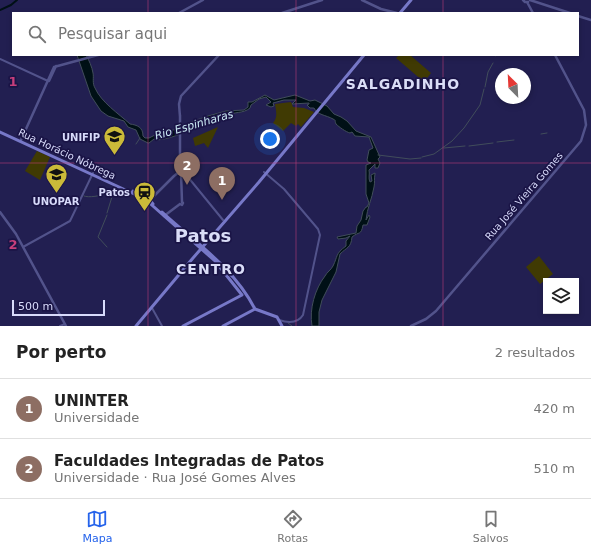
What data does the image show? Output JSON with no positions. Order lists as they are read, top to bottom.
{
  "streets": {
    "main road": ["Rua Horácio Nóbrega", "Rua José Vieira Gomes"]
  },
  "districts": ["SALGADINHO", "Patos", "CENTRO"],
  "water": ["Rio Espinharas"],
  "places": {
    "school or university": ["UNIFIP", "UNOPAR"],
    "station": ["Patos"]
  },
  "scale_bar": "500 m",
  "north": "top left",
  "page": {
    "search": "Pesquisar aqui",
    "pins": ["2", "1"],
    "scale": "500 m",
    "heading": ["Por perto", "2 resultados"],
    "list": [
      {
        "mark": "1",
        "name": "UNINTER",
        "note": "Universidade",
        "value": "420 m"
      },
      {
        "mark": "2",
        "name": "Faculdades Integradas de Patos",
        "note": "Universidade · Rua José Gomes Alves",
        "value": "510 m"
      }
    ],
    "nav": ["Mapa", "Rotas", "Salvos"]
  },
  "grid": {
    "rows": ["1", "2"]
  }
}
